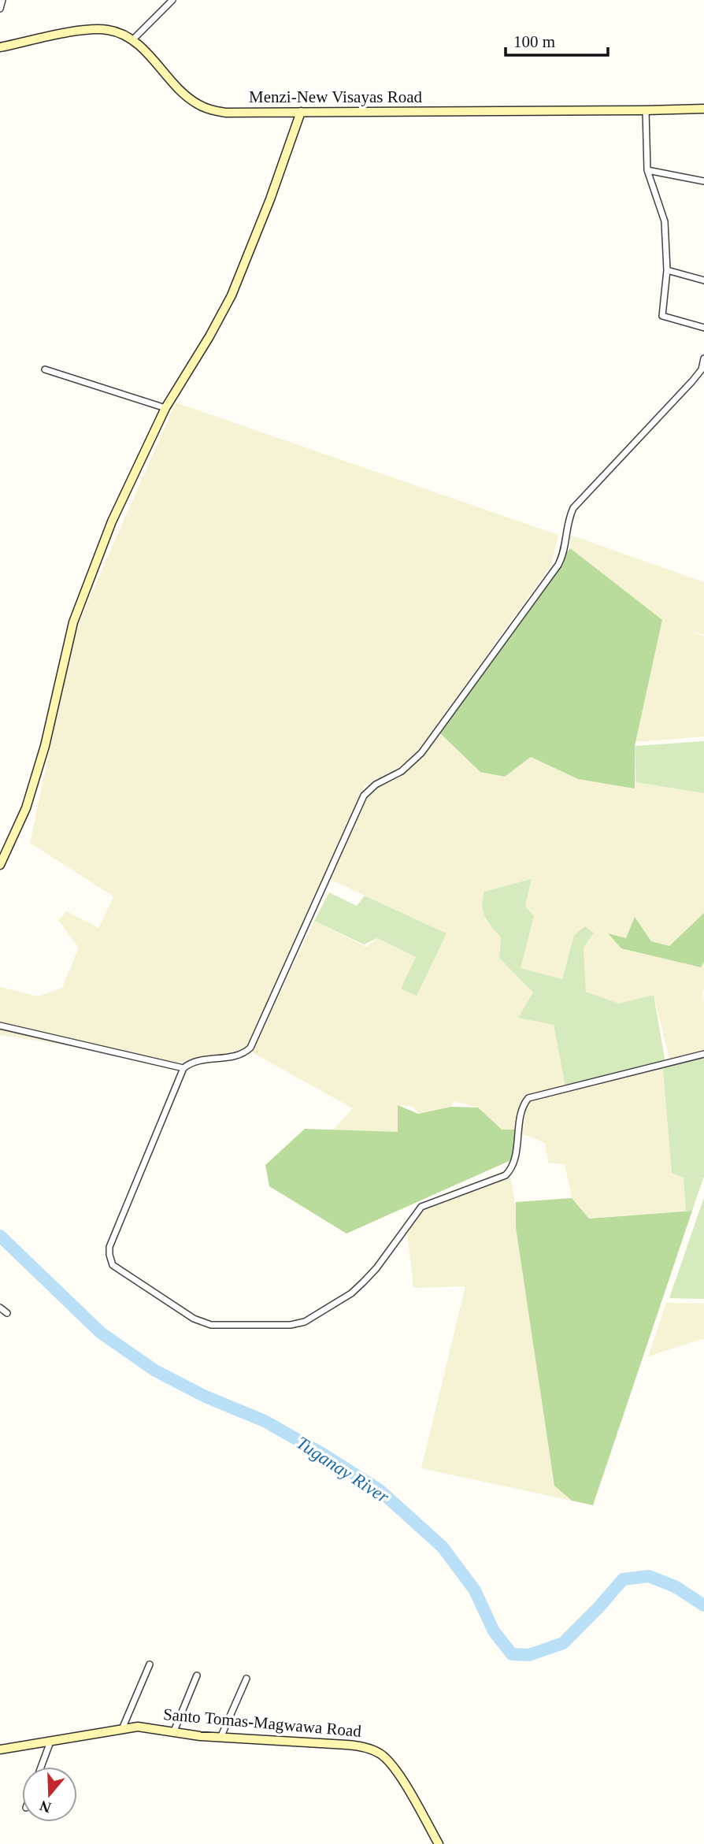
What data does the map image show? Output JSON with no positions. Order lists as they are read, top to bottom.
{
  "streets": {
    "main road": ["Menzi-New Visayas Road", "Santo Tomas-Magwawa Road"]
  },
  "water": ["Tuganay River"],
  "scale_bar": "100 m",
  "north": "bottom"
}
